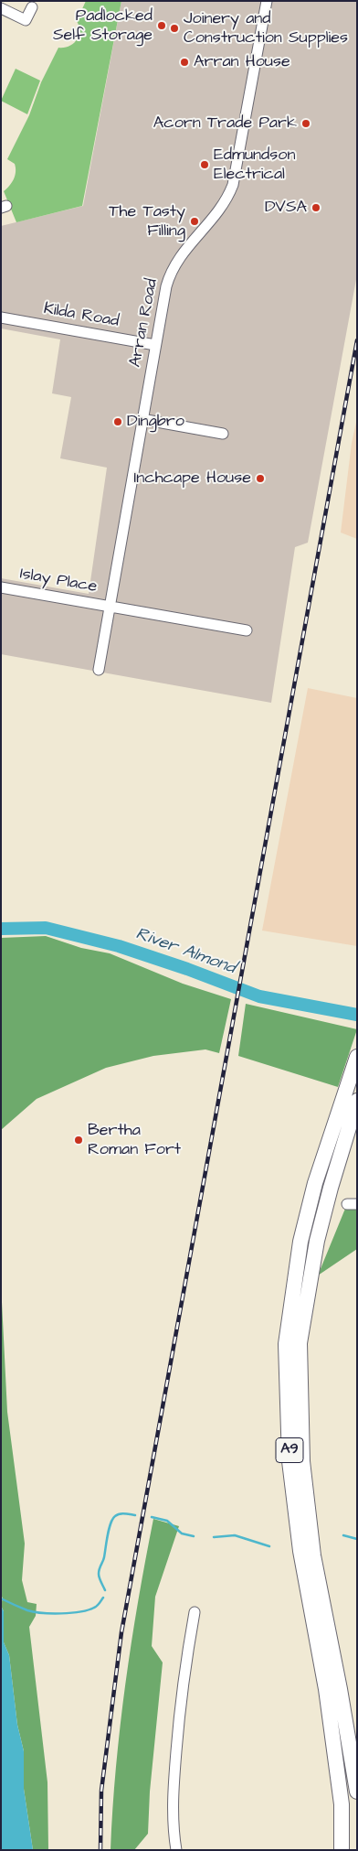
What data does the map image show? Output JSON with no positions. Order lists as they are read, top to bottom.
{
  "streets": {
    "highway": ["A9"],
    "street": ["Kilda Road", "Arran Road", "Islay Place"]
  },
  "crossings": [
    ["Kilda Road", "Arran Road"],
    ["Arran Road", "Islay Place"]
  ],
  "water": ["River Almond"],
  "places": [
    "Padlocked Self Storage",
    "Joinery and Construction Supplies",
    "Arran House",
    "Acorn Trade Park",
    "Edmundson Electrical",
    "DVSA",
    "The Tasty Filling",
    "Dingbro",
    "Inchcape House",
    "Bertha Roman Fort"
  ]
}
